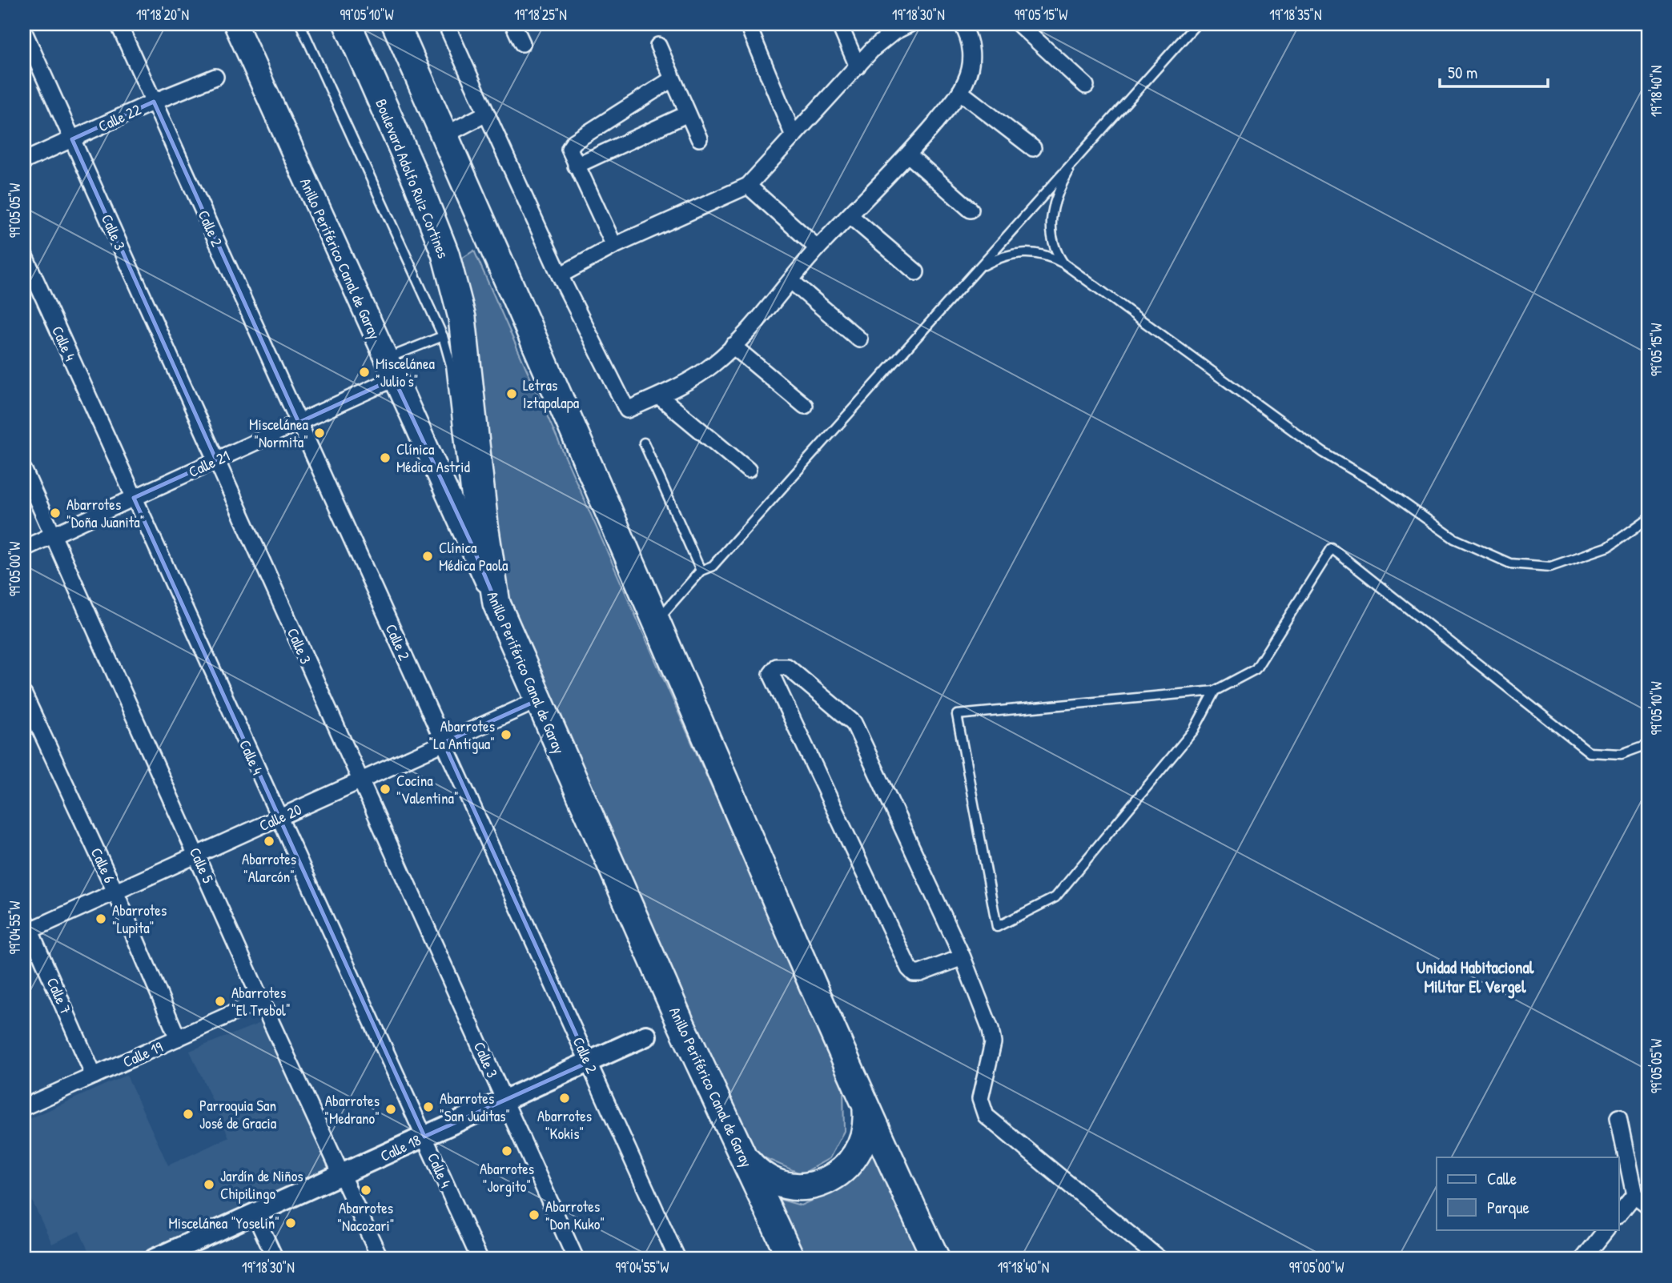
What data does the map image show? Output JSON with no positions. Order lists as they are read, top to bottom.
{
  "streets": {
    "highway": ["Boulevard Adolfo Ruiz Cortines", "Anillo Periférico Canal de Garay"],
    "street": [
      "Calle 22",
      "Calle 2",
      "Calle 3",
      "Calle 4",
      "Calle 21",
      "Calle 20",
      "Calle 6",
      "Calle 5",
      "Calle 7",
      "Calle 19",
      "Calle 18"
    ]
  },
  "crossings": [
    ["Calle 22", "Calle 2"],
    ["Calle 22", "Calle 3"],
    ["Boulevard Adolfo Ruiz Cortines", "Anillo Periférico Canal de Garay"],
    ["Calle 2", "Calle 21"],
    ["Calle 2", "Calle 20"],
    ["Calle 2", "Calle 18"],
    ["Calle 3", "Calle 21"],
    ["Calle 3", "Calle 20"],
    ["Calle 3", "Calle 18"],
    ["Anillo Periférico Canal de Garay", "Calle 21"],
    ["Anillo Periférico Canal de Garay", "Calle 20"],
    ["Calle 4", "Calle 21"],
    ["Calle 4", "Calle 20"],
    ["Calle 4", "Calle 18"],
    ["Calle 21", "Calle 5"],
    ["Calle 20", "Calle 6"],
    ["Calle 20", "Calle 5"],
    ["Calle 20", "Calle 7"],
    ["Calle 6", "Calle 19"],
    ["Calle 5", "Calle 19"],
    ["Calle 5", "Calle 18"],
    ["Calle 7", "Calle 19"]
  ],
  "districts": ["Unidad Habitacional Militar El Vergel"],
  "places": [
    "Miscelánea \"Julio's\"",
    "Letras Iztapalapa",
    "Miscelánea \"Normita\"",
    "Clínica Médica Astrid",
    "Abarrotes \"Doña Juanita\"",
    "Clínica Médica Paola",
    "Abarrotes \"La Antigua\"",
    "Cocina \"Valentina\"",
    "Abarrotes \"Alarcón\"",
    "Abarrotes \"Lupita\"",
    "Abarrotes \"El Trebol\"",
    "Abarrotes \"Kokis\"",
    "Abarrotes \"San Juditas\"",
    "Abarrotes \"Medrano\"",
    "Parroquia San José de Gracia",
    "Abarrotes \"Jorgito\"",
    "Jardín de Niños Chipilingo",
    "Abarrotes \"Nacozari\"",
    "Abarrotes \"Don Kuko\"",
    "Miscelánea \"Yoselin\""
  ],
  "legend": ["Calle", "Parque"],
  "scale_bar": "50 m",
  "coordinates": [
    "19°18'20\"N",
    "99°05'10\"W",
    "19°18'25\"N",
    "19°18'30\"N",
    "99°05'15\"W",
    "19°18'35\"N",
    "19°18'40\"N",
    "99°05'05\"W",
    "99°05'00\"W",
    "99°04'55\"W"
  ]
}
